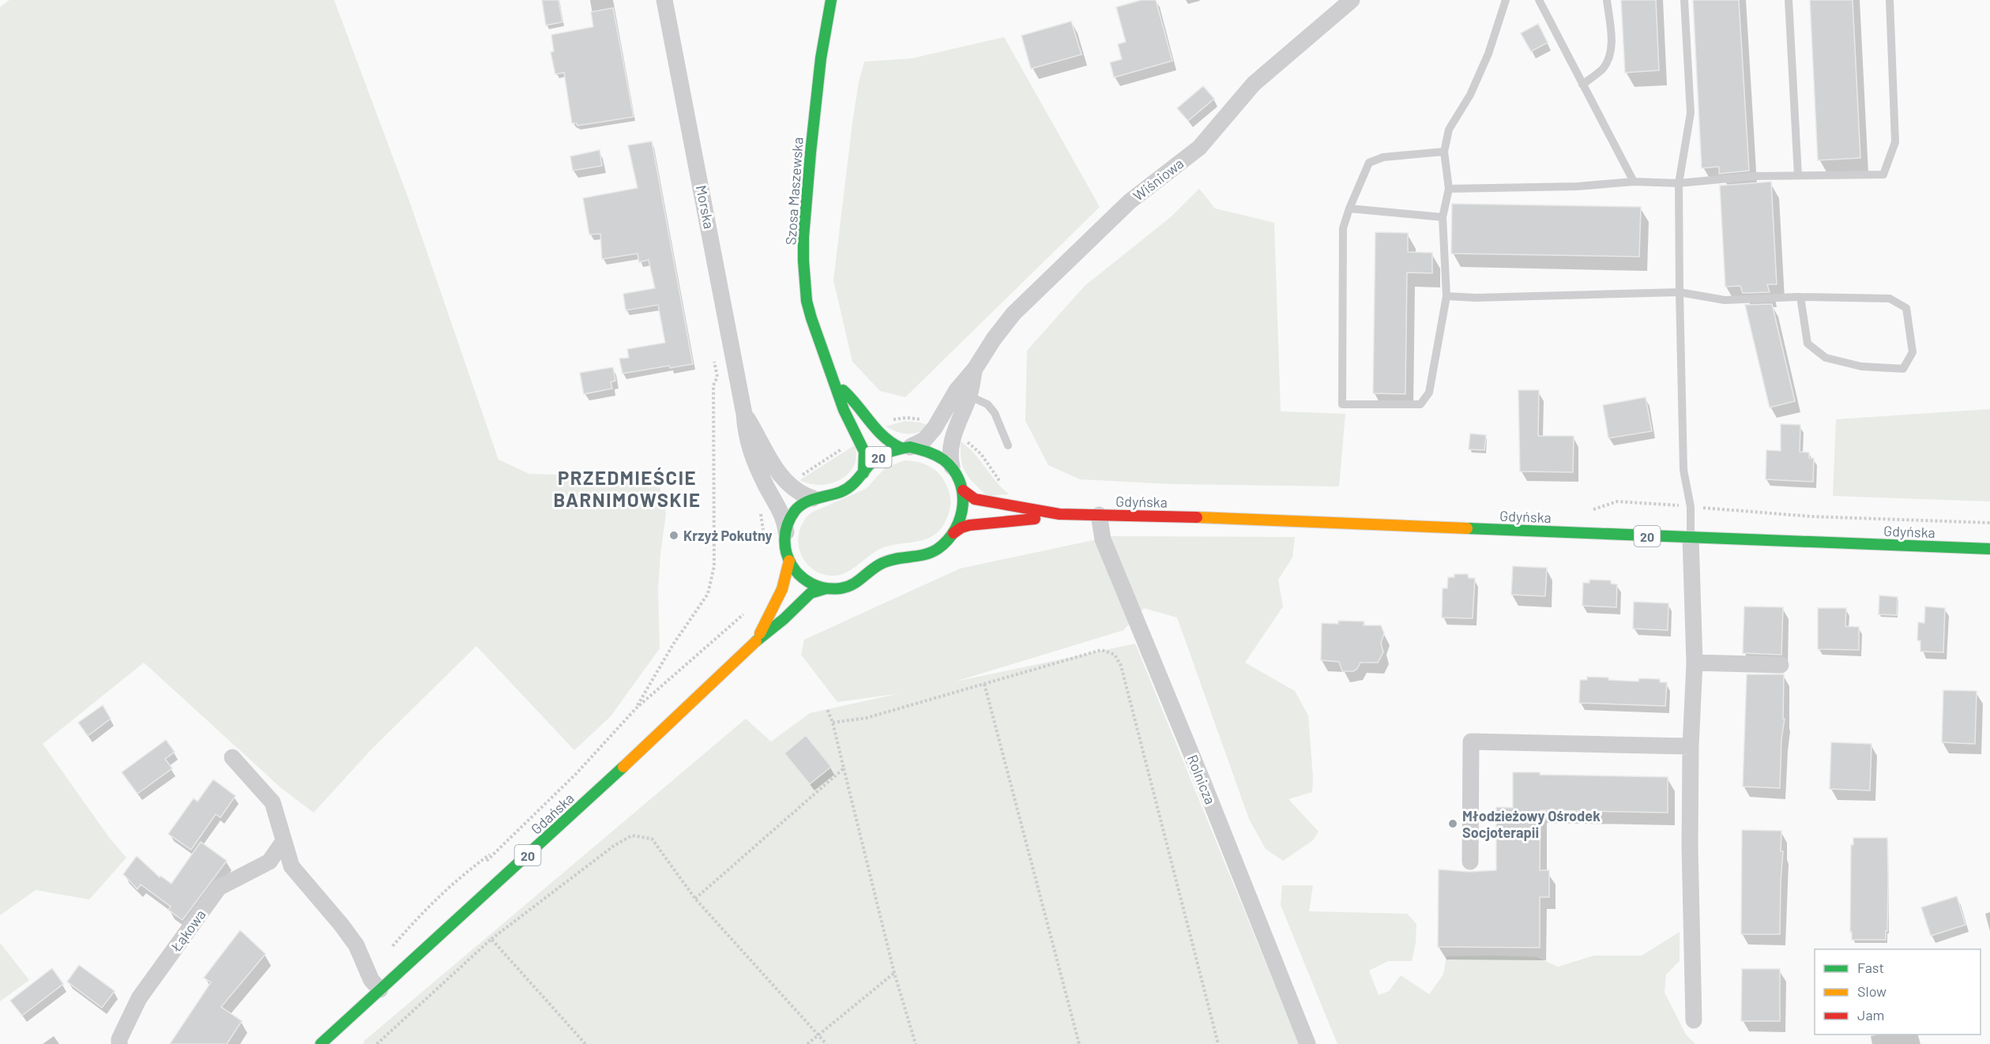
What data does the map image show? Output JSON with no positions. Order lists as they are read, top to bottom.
{
  "streets": {
    "main road": [
      "Szosa Maszewska",
      "20",
      "Gdyńska",
      "Gdańska"
    ],
    "street": [
      "Wiśniowa",
      "Morska",
      "Rolnicza",
      "Łąkowa"
    ]
  },
  "crossings": [
    ["Wiśniowa", "Szosa Maszewska"],
    ["Wiśniowa", "20"],
    ["Szosa Maszewska", "20"],
    ["Morska", "20"],
    ["20", "Gdyńska"],
    ["20", "Gdańska"],
    ["Gdyńska", "Rolnicza"]
  ],
  "districts": ["PRZEDMIEŚCIE BARNIMOWSKIE"],
  "places": ["Krzyż Pokutny", "Młodzieżowy Ośrodek Socjoterapii"],
  "legend": ["Fast", "Slow", "Jam"]
}
